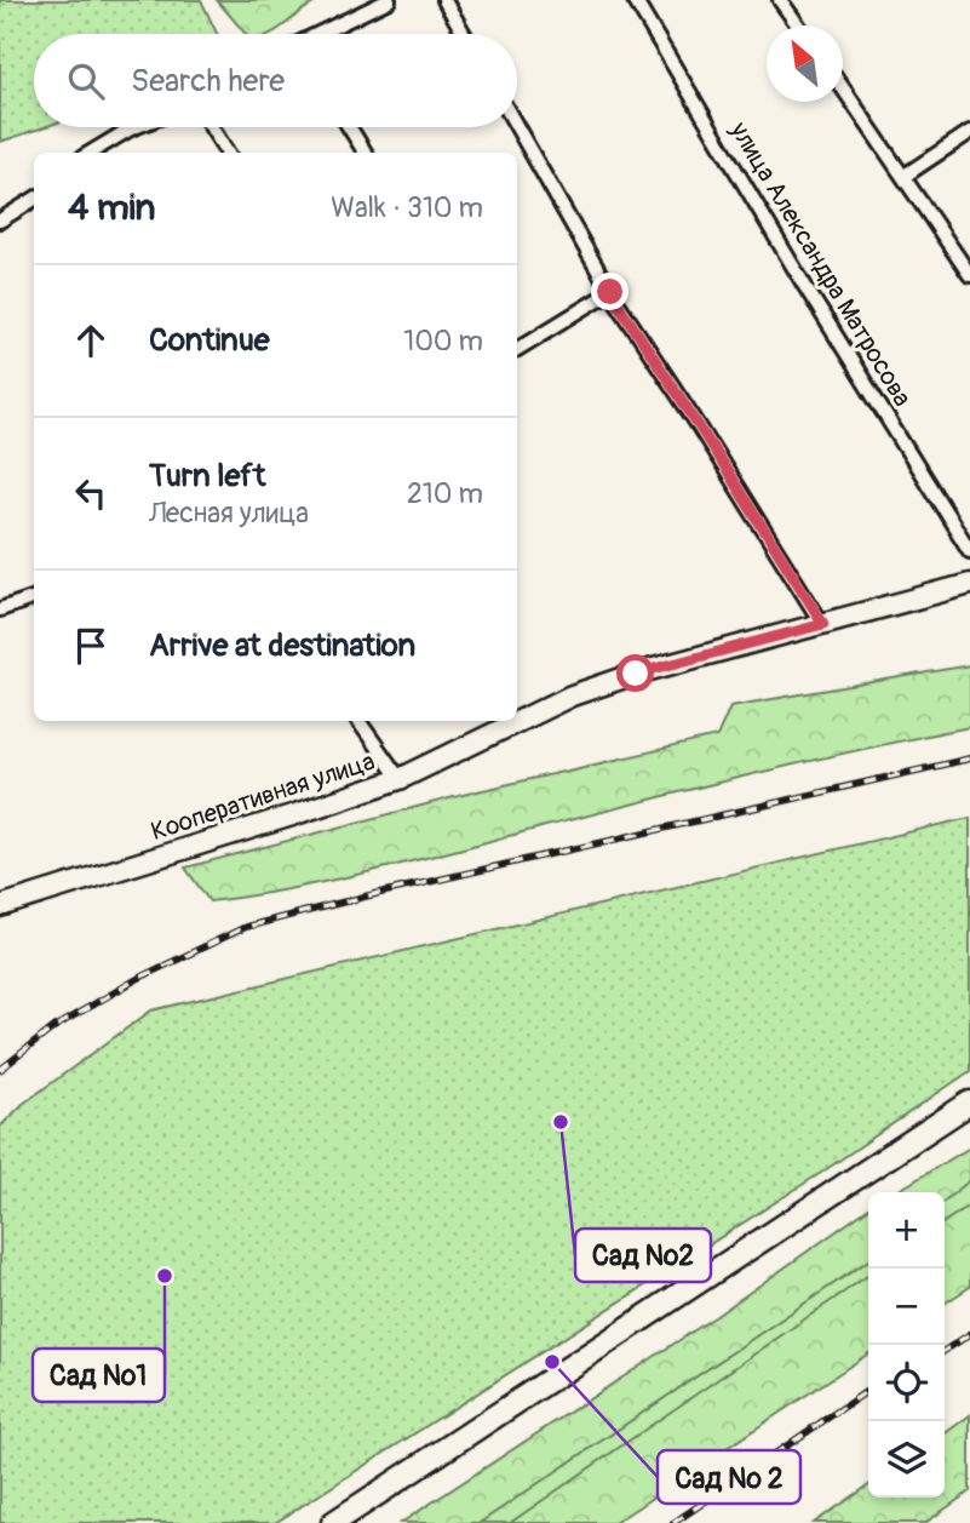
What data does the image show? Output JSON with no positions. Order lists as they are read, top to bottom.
{
  "streets": {
    "main road": ["Кооперативная улица"],
    "street": ["улица Александра Матросова"]
  },
  "places": ["Сад №2", "Сад №1", "Сад № 2"],
  "north": "top left",
  "page": {
    "search": "Search here",
    "heading": ["4 min", "Walk · 310 m"],
    "list": [
      ["Continue", "100 m"],
      ["Turn left", "Лесная улица", "210 m"],
      "Arrive at destination"
    ],
    "map_buttons": ["+", "−"]
  }
}
